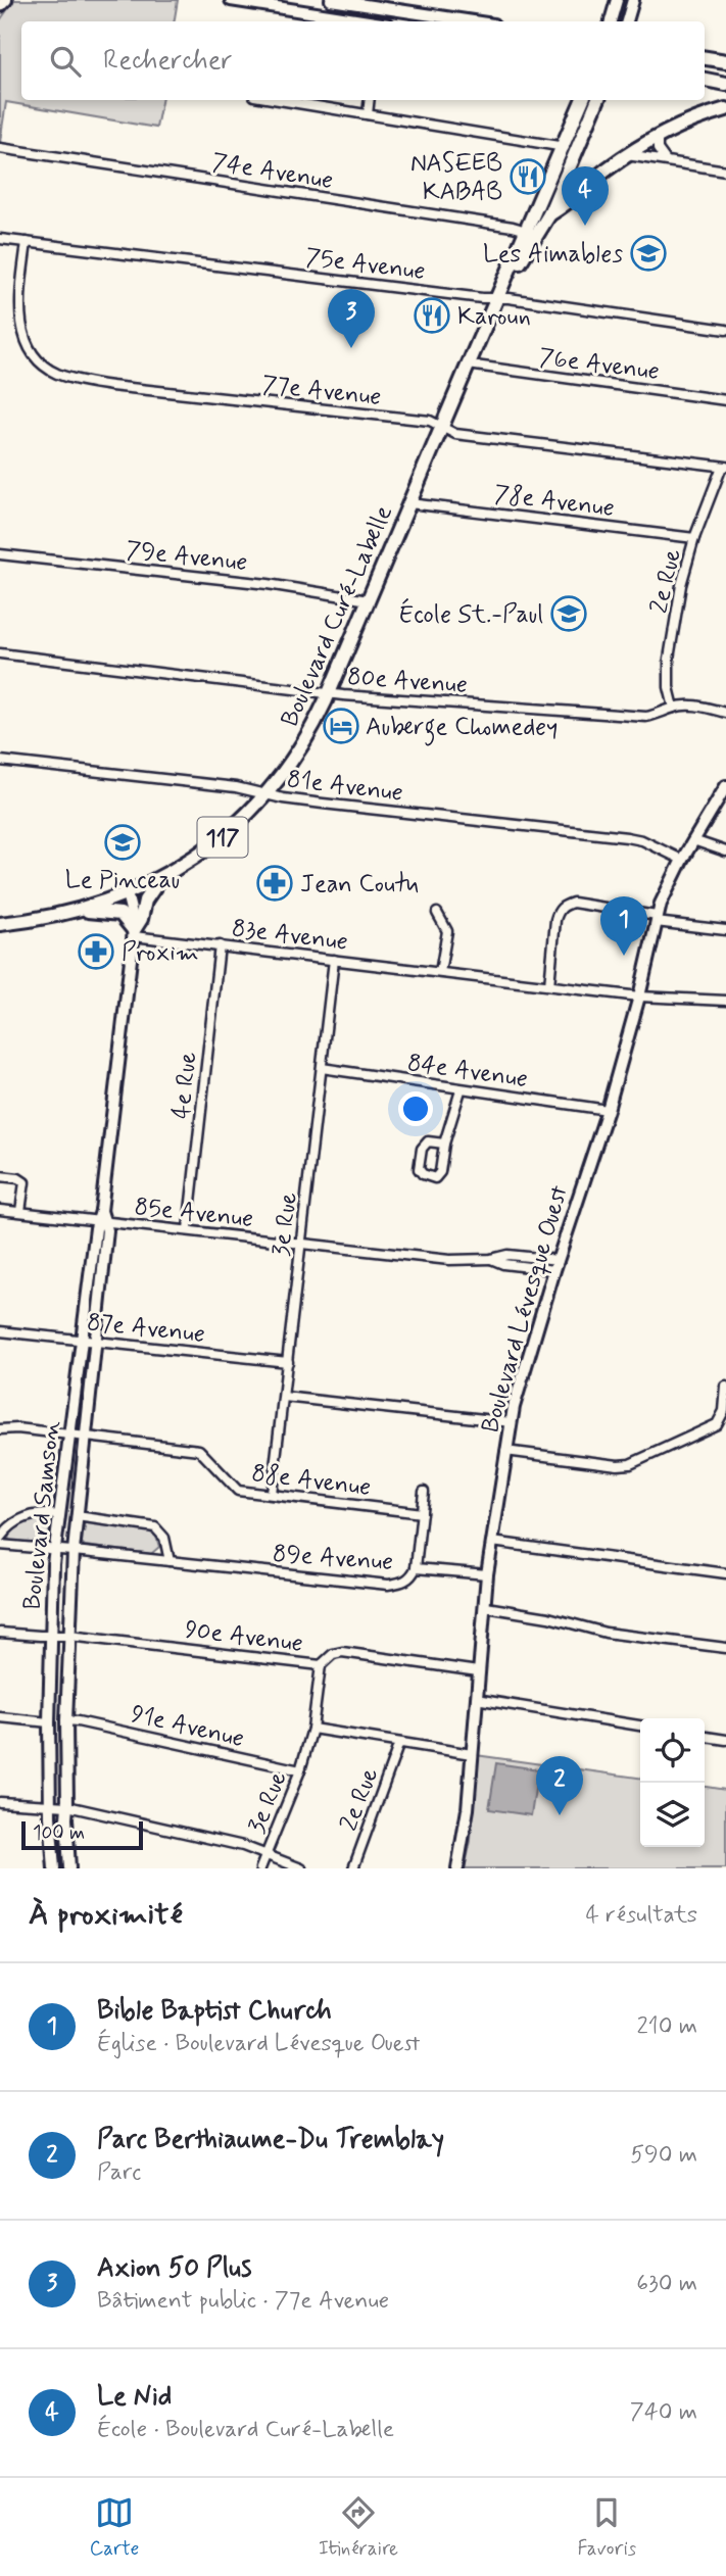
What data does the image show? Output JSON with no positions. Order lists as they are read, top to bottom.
{
  "streets": {
    "main road": ["Boulevard Curé-Labelle", "117"],
    "street": [
      "74e Avenue",
      "75e Avenue",
      "76e Avenue",
      "77e Avenue",
      "78e Avenue",
      "79e Avenue",
      "2e Rue",
      "80e Avenue",
      "81e Avenue",
      "83e Avenue",
      "84e Avenue",
      "4e Rue",
      "85e Avenue",
      "3e Rue",
      "Boulevard Lévesque Ouest",
      "87e Avenue",
      "88e Avenue",
      "Boulevard Samson",
      "89e Avenue",
      "90e Avenue",
      "91e Avenue"
    ]
  },
  "crossings": [
    ["74e Avenue", "Boulevard Curé-Labelle"],
    ["75e Avenue", "77e Avenue"],
    ["75e Avenue", "Boulevard Curé-Labelle"],
    ["76e Avenue", "Boulevard Curé-Labelle"],
    ["77e Avenue", "2e Rue"],
    ["77e Avenue", "Boulevard Curé-Labelle"],
    ["78e Avenue", "2e Rue"],
    ["78e Avenue", "Boulevard Curé-Labelle"],
    ["79e Avenue", "Boulevard Curé-Labelle"],
    ["2e Rue", "80e Avenue"],
    ["Boulevard Curé-Labelle", "80e Avenue"],
    ["Boulevard Curé-Labelle", "81e Avenue"],
    ["Boulevard Curé-Labelle", "Boulevard Samson"],
    ["81e Avenue", "Boulevard Lévesque Ouest"],
    ["83e Avenue", "4e Rue"],
    ["83e Avenue", "3e Rue"],
    ["83e Avenue", "Boulevard Lévesque Ouest"],
    ["83e Avenue", "Boulevard Samson"],
    ["84e Avenue", "3e Rue"],
    ["84e Avenue", "Boulevard Lévesque Ouest"],
    ["4e Rue", "85e Avenue"],
    ["85e Avenue", "3e Rue"],
    ["85e Avenue", "Boulevard Lévesque Ouest"],
    ["85e Avenue", "Boulevard Samson"],
    ["3e Rue", "87e Avenue"],
    ["3e Rue", "88e Avenue"],
    ["3e Rue", "90e Avenue"],
    ["3e Rue", "91e Avenue"],
    ["Boulevard Lévesque Ouest", "89e Avenue"],
    ["Boulevard Lévesque Ouest", "90e Avenue"],
    ["87e Avenue", "Boulevard Samson"],
    ["88e Avenue", "Boulevard Samson"],
    ["Boulevard Samson", "89e Avenue"],
    ["Boulevard Samson", "90e Avenue"],
    ["Boulevard Samson", "91e Avenue"]
  ],
  "places": {
    "restaurant": ["NASEEB KABAB", "Karoun"],
    "school or university": ["Les Aimables", "École St.-Paul", "Le Pinceau"],
    "hotel": ["Auberge Chomedey"],
    "pharmacy": ["Jean Coutu", "Proxim"]
  },
  "scale_bar": "100 m",
  "page": {
    "search": "Rechercher",
    "pins": [
      "4",
      "3",
      "1",
      "2"
    ],
    "scale": "100 m",
    "heading": ["À proximité", "4 résultats"],
    "list": [
      {
        "mark": "1",
        "name": "Bible Baptist Church",
        "note": "Église · Boulevard Lévesque Ouest",
        "value": "210 m"
      },
      {
        "mark": "2",
        "name": "Parc Berthiaume-Du Tremblay",
        "note": "Parc",
        "value": "590 m"
      },
      {
        "mark": "3",
        "name": "Axion 50 Plus",
        "note": "Bâtiment public · 77e Avenue",
        "value": "630 m"
      },
      {
        "mark": "4",
        "name": "Le Nid",
        "note": "École · Boulevard Curé-Labelle",
        "value": "740 m"
      }
    ],
    "nav": ["Carte", "Itinéraire", "Favoris"]
  }
}
